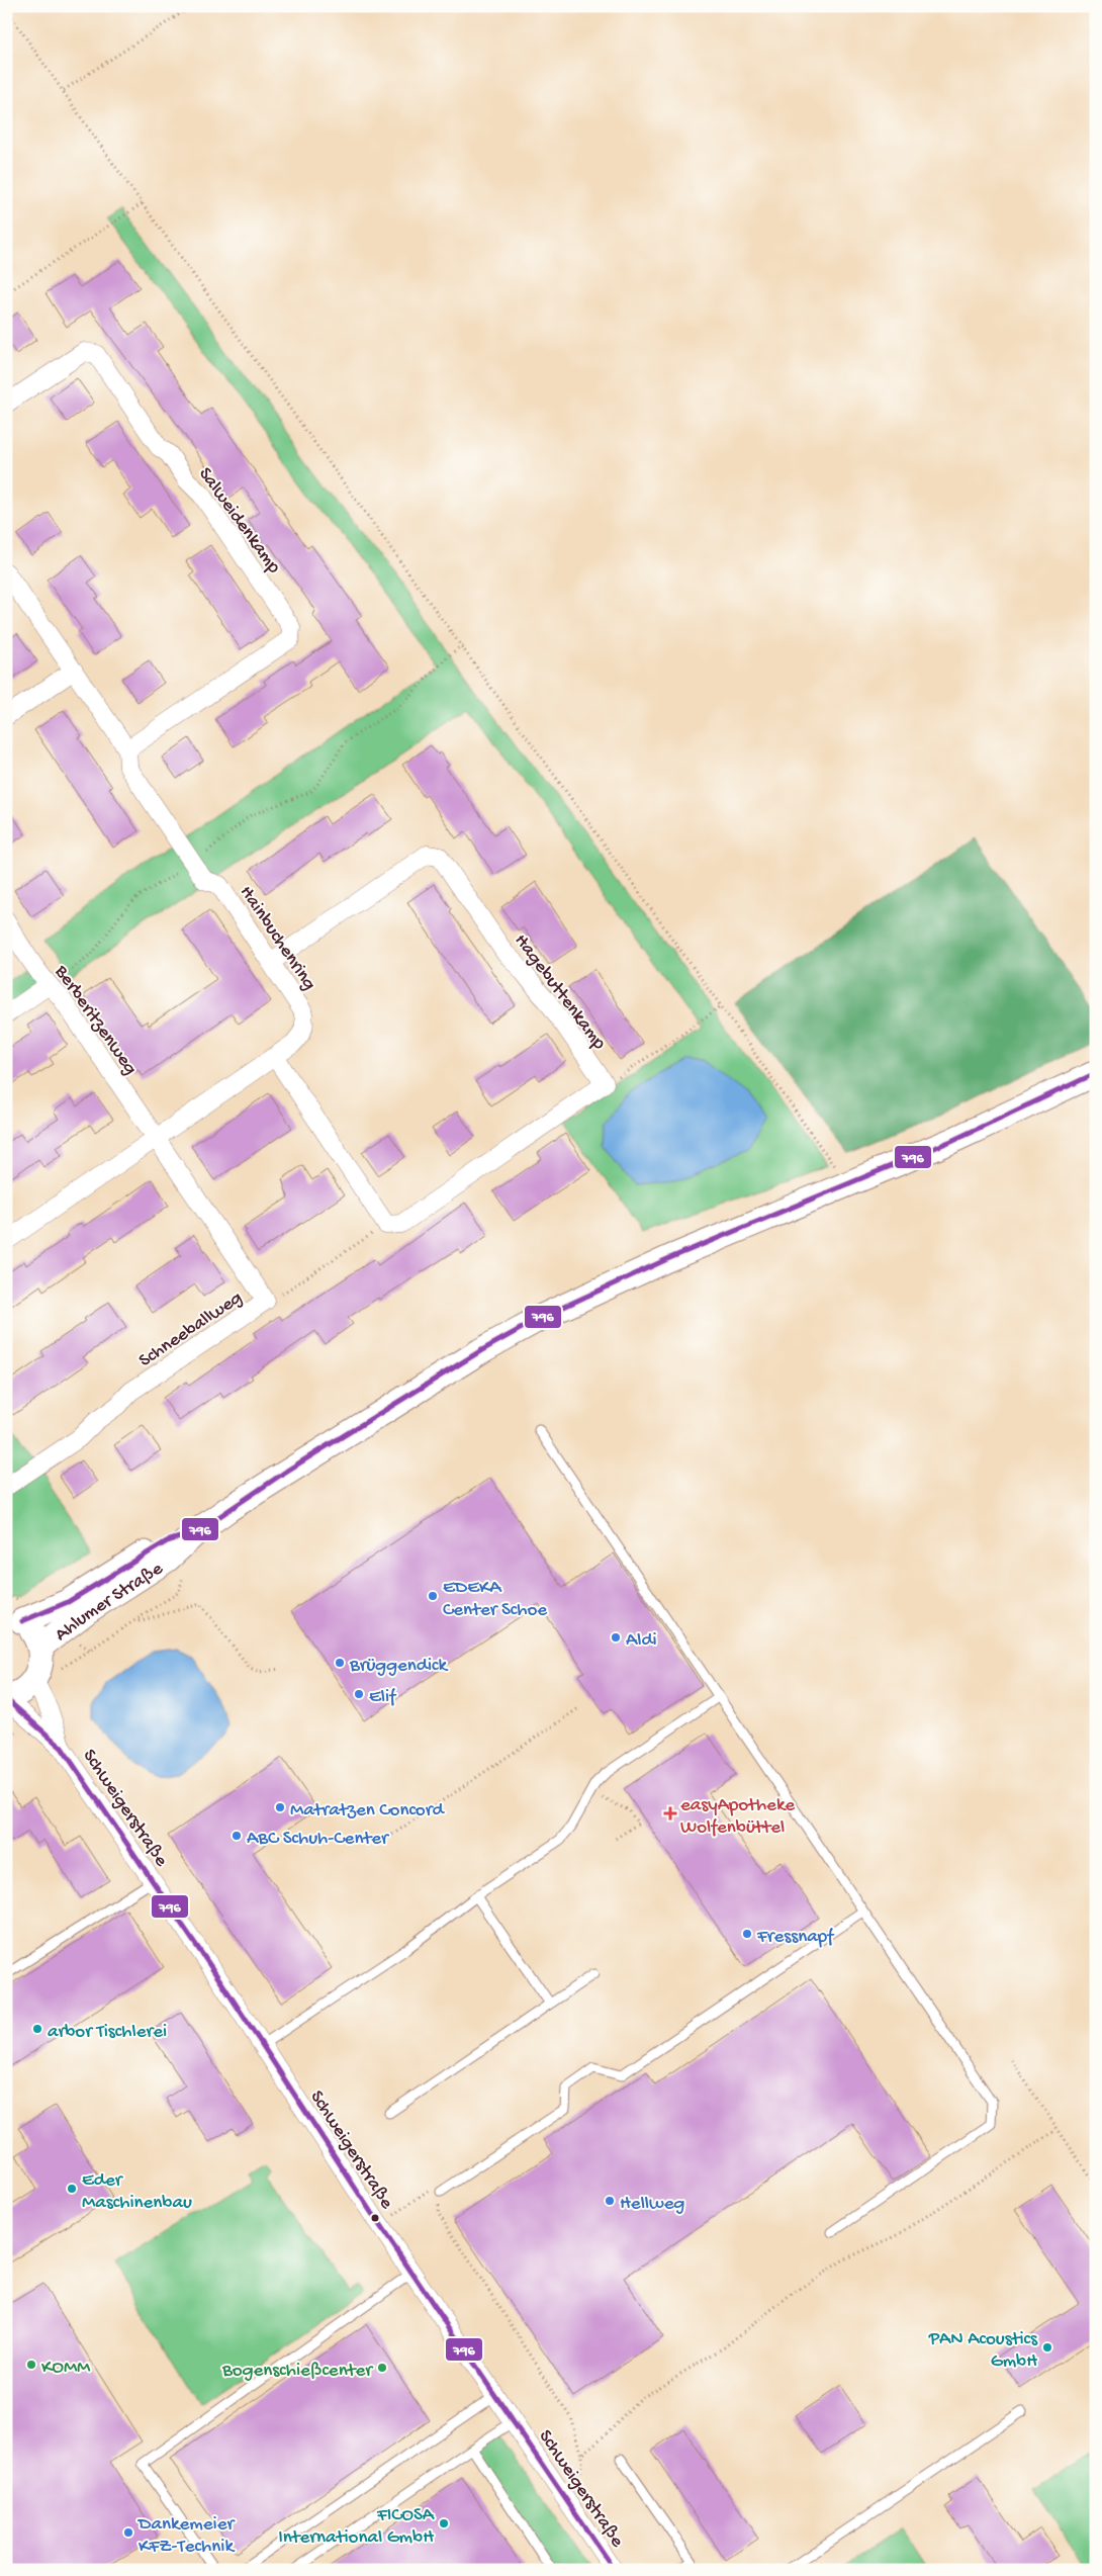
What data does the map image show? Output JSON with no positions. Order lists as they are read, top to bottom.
{
  "streets": {
    "main road": ["Ahlumer Straße"],
    "street": [
      "Salweidenkamp",
      "Hainbuchenring",
      "Hagebuttenkamp",
      "Berberitzenweg",
      "Schneeballweg",
      "Schweigerstraße"
    ]
  },
  "crossings": [
    ["Salweidenkamp", "Hainbuchenring"],
    ["Hainbuchenring", "Hagebuttenkamp"],
    ["Hainbuchenring", "Berberitzenweg"],
    ["Hainbuchenring", "Schneeballweg"],
    ["Berberitzenweg", "Schneeballweg"],
    ["Ahlumer Straße", "Schweigerstraße"]
  ],
  "places": {
    "other": [
      "EDEKA Center Schoe",
      "Aldi",
      "Brüggendick",
      "Elif",
      "Matratzen Concord",
      "ABC Schuh-Center",
      "Fressnapf",
      "arbor Tischlerei",
      "Eder Maschinenbau",
      "Hellweg",
      "PAN Acoustics GmbH",
      "KOMM",
      "Bogenschießcenter",
      "FICOSA International GmbH",
      "Dankemeier KFZ-Technik"
    ],
    "health": ["easyApotheke Wolfenbüttel"]
  },
  "lines": ["transit line 796"]
}
